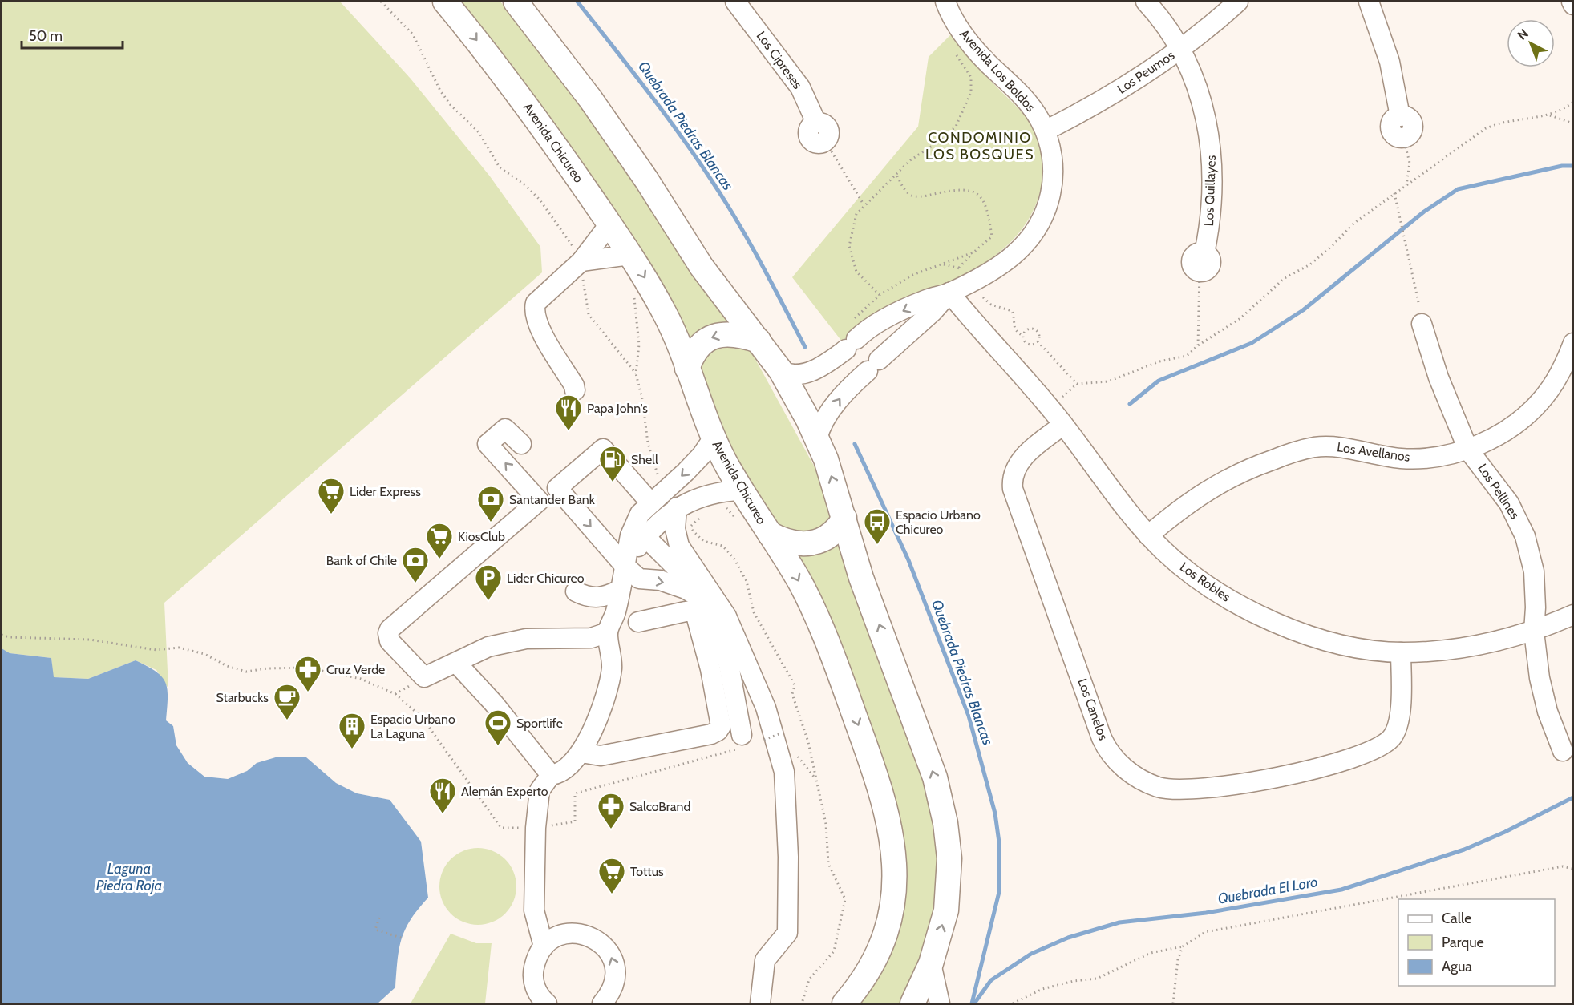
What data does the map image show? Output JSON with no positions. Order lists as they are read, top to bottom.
{
  "streets": {
    "main road": ["Avenida Chicureo"],
    "street": [
      "Los Cipreses",
      "Avenida Los Boldos",
      "Los Peumos",
      "Los Quillayes",
      "Los Avellanos",
      "Los Pellines",
      "Los Robles",
      "Los Canelos"
    ]
  },
  "crossings": [
    ["Avenida Los Boldos", "Los Peumos"],
    ["Avenida Los Boldos", "Los Robles"],
    ["Los Peumos", "Los Quillayes"],
    ["Los Avellanos", "Los Pellines"],
    ["Los Avellanos", "Los Robles"],
    ["Los Pellines", "Los Robles"],
    ["Los Robles", "Los Canelos"]
  ],
  "districts": ["CONDOMINIO LOS BOSQUES"],
  "water": ["Quebrada Piedras Blancas", "Laguna Piedra Roja", "Quebrada El Loro"],
  "places": {
    "restaurant": ["Papa John's", "Alemán Experto"],
    "fuel station": ["Shell"],
    "supermarket": ["Lider Express", "KiosClub", "Tottus"],
    "bank": ["Santander Bank", "Bank of Chile"],
    "bus stop": ["Espacio Urbano Chicureo"],
    "parking": ["Lider Chicureo"],
    "pharmacy": ["Cruz Verde", "SalcoBrand"],
    "cafe": ["Starbucks"],
    "sports": ["Sportlife"],
    "building": ["Espacio Urbano La Laguna"]
  },
  "legend": ["Calle", "Parque", "Agua"],
  "scale_bar": "50 m",
  "north": "top left"
}
